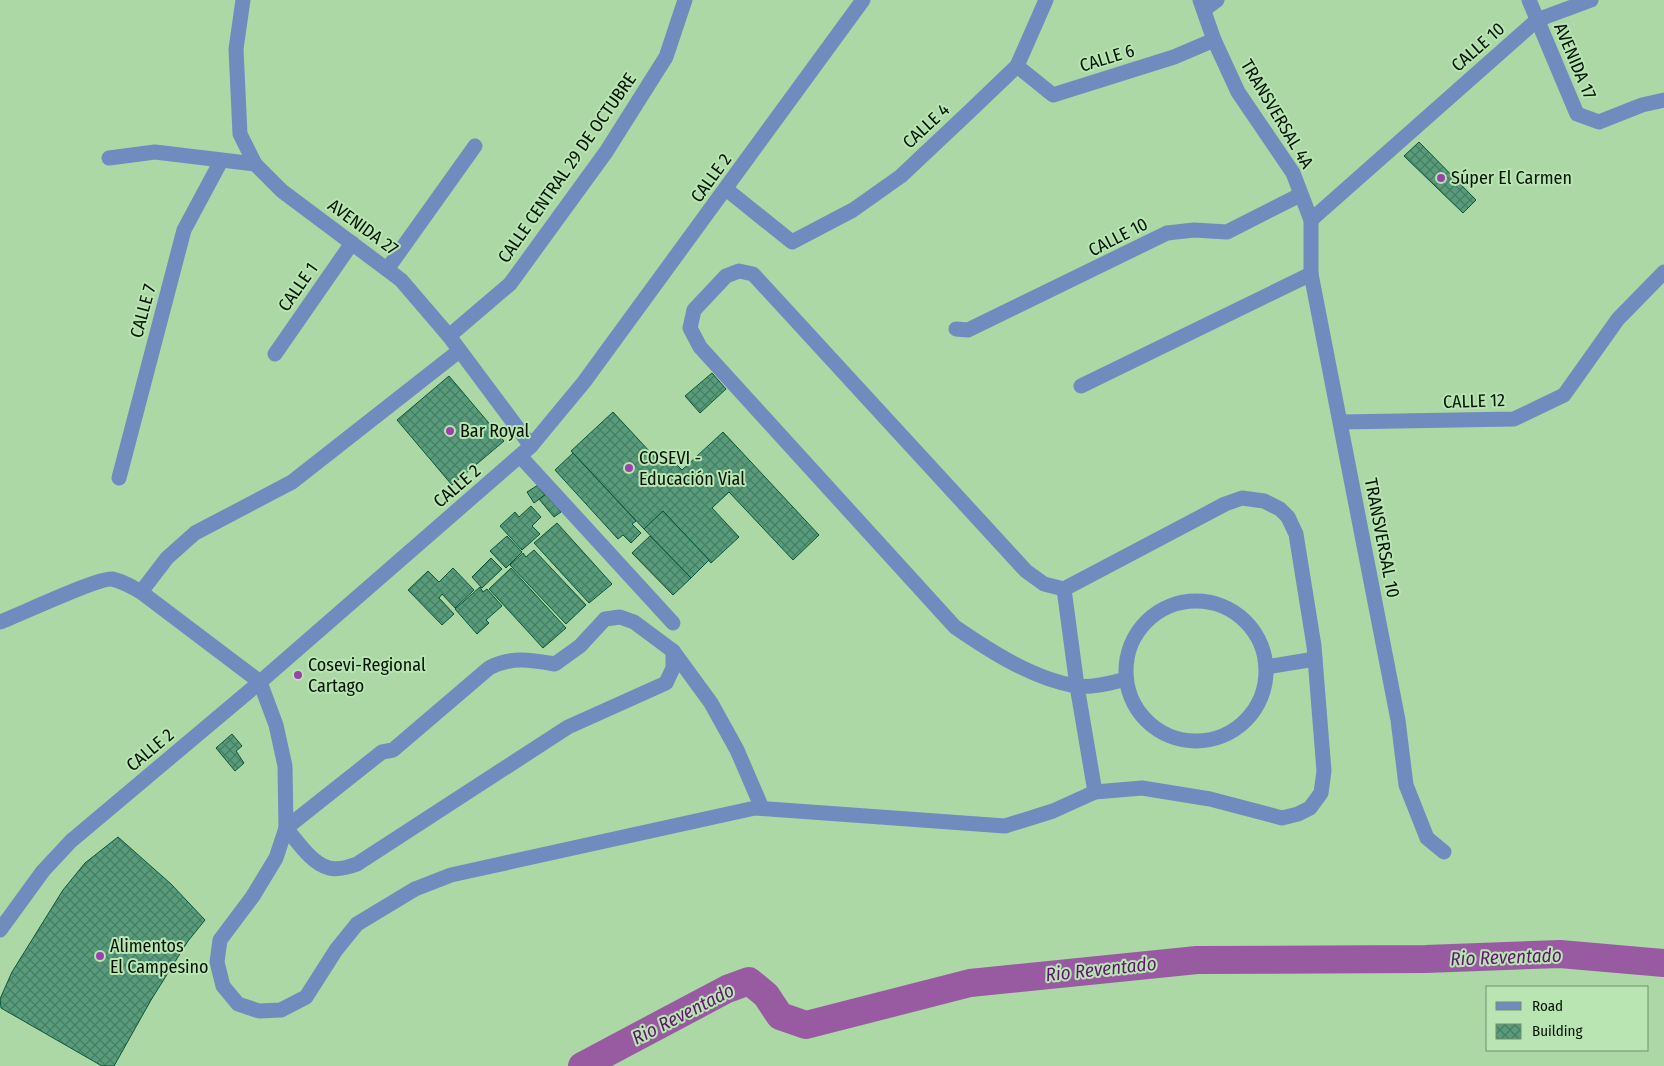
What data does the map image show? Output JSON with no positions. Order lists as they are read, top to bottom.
{
  "streets": {
    "street": [
      "CALLE 10",
      "CALLE 6",
      "AVENIDA 17",
      "TRANSVERSAL 4A",
      "CALLE 4",
      "CALLE CENTRAL 29 DE OCTUBRE",
      "CALLE 2",
      "AVENIDA 27",
      "CALLE 1",
      "CALLE 7",
      "CALLE 12",
      "TRANSVERSAL 10"
    ]
  },
  "crossings": [
    ["CALLE 10", "AVENIDA 17"],
    ["CALLE 10", "TRANSVERSAL 4A"],
    ["CALLE 10", "TRANSVERSAL 10"],
    ["CALLE 6", "TRANSVERSAL 4A"],
    ["CALLE 6", "CALLE 4"],
    ["TRANSVERSAL 4A", "TRANSVERSAL 10"],
    ["CALLE 4", "CALLE 2"],
    ["CALLE CENTRAL 29 DE OCTUBRE", "AVENIDA 27"],
    ["CALLE 2", "AVENIDA 27"],
    ["AVENIDA 27", "CALLE 1"],
    ["CALLE 12", "TRANSVERSAL 10"]
  ],
  "water": ["Rio Reventado"],
  "places": [
    "Súper El Carmen",
    "Bar Royal",
    "COSEVI - Educación Vial",
    "Cosevi-Regional Cartago",
    "Alimentos El Campesino"
  ],
  "legend": ["Road", "Building"]
}
